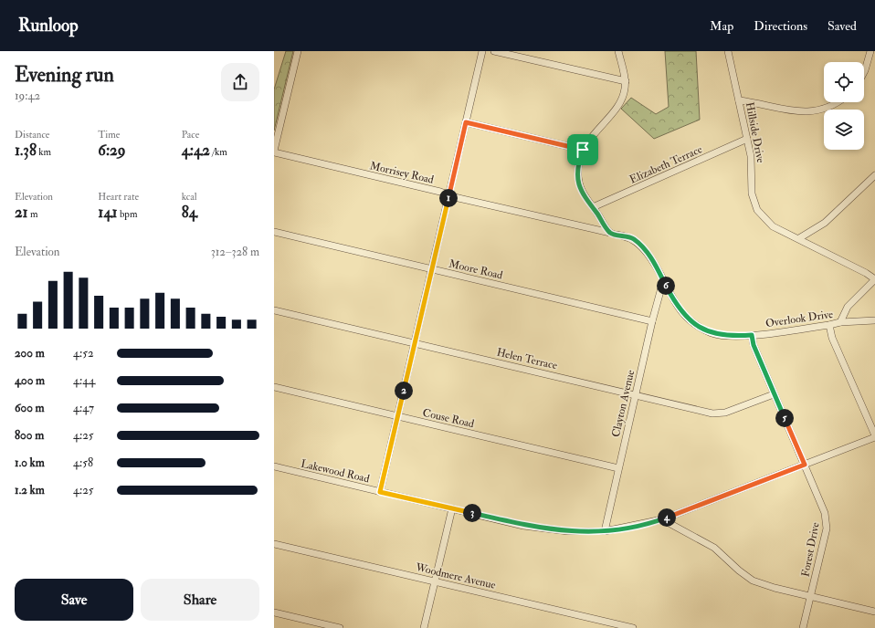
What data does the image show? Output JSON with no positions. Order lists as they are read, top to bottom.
{
  "streets": {
    "street": [
      "Hillside Drive",
      "Elizabeth Terrace",
      "Morrisey Road",
      "Moore Road",
      "Overlook Drive",
      "Helen Terrace",
      "Clayton Avenue",
      "Couse Road",
      "Lakewood Road",
      "Forest Drive",
      "Woodmere Avenue"
    ]
  },
  "crossings": [
    ["Hillside Drive", "Elizabeth Terrace"],
    ["Hillside Drive", "Overlook Drive"],
    ["Morrisey Road", "Overlook Drive"],
    ["Moore Road", "Clayton Avenue"],
    ["Overlook Drive", "Clayton Avenue"],
    ["Overlook Drive", "Forest Drive"],
    ["Helen Terrace", "Clayton Avenue"],
    ["Helen Terrace", "Forest Drive"],
    ["Clayton Avenue", "Couse Road"],
    ["Clayton Avenue", "Lakewood Road"],
    ["Lakewood Road", "Forest Drive"]
  ],
  "page": {
    "header": "Runloop",
    "nav": ["Map", "Directions", "Saved"],
    "heading": ["Evening run", "19:42"],
    "stats": [
      ["Distance", "1.38 km"],
      ["Time", "6:29"],
      ["Pace", "4:42 /km"],
      ["Elevation", "21 m"],
      ["Heart rate", "141 bpm"],
      ["kcal", "84"]
    ],
    "pins": [
      "1",
      "6",
      "2",
      "5",
      "3",
      "4"
    ],
    "chart": ["Elevation", "312–328 m"],
    "list": [
      {
        "name": "200 m",
        "note": "4:52"
      },
      {
        "name": "400 m",
        "note": "4:44"
      },
      {
        "name": "600 m",
        "note": "4:47"
      },
      {
        "name": "800 m",
        "note": "4:25"
      },
      {
        "name": "1.0 km",
        "note": "4:58"
      },
      {
        "name": "1.2 km",
        "note": "4:25"
      }
    ],
    "buttons": ["Save", "Share"]
  }
}
